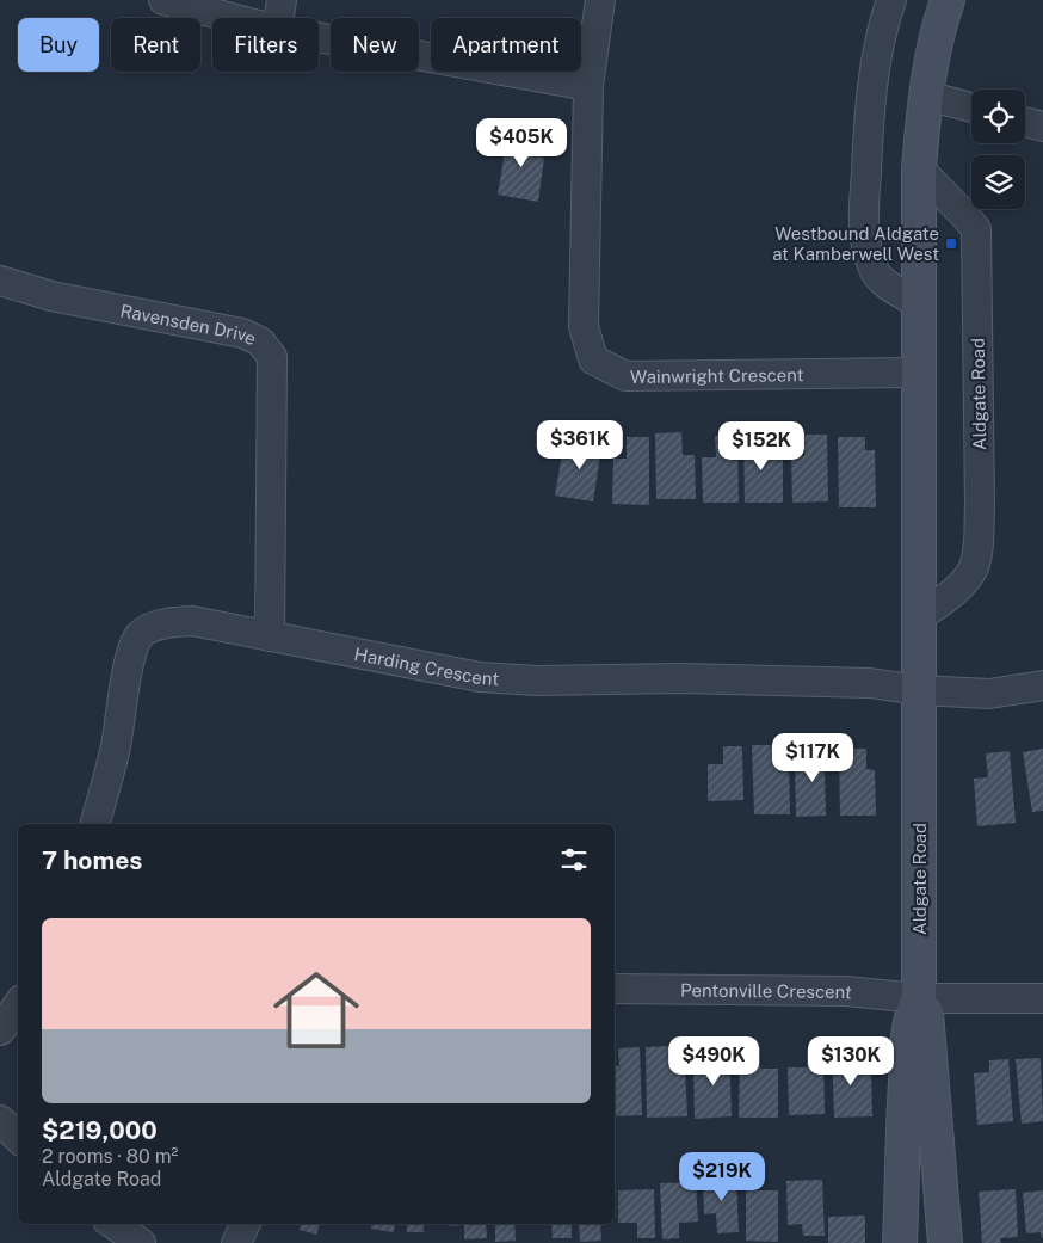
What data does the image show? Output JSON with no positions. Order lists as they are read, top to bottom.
{
  "streets": {
    "street": [
      "Ravensden Drive",
      "Wainwright Crescent",
      "Aldgate Road",
      "Harding Crescent",
      "Pentonville Crescent"
    ]
  },
  "crossings": [
    ["Ravensden Drive", "Harding Crescent"],
    ["Wainwright Crescent", "Aldgate Road"],
    ["Aldgate Road", "Harding Crescent"],
    ["Aldgate Road", "Pentonville Crescent"]
  ],
  "places": {
    "transit": ["Westbound Aldgate at Kamberwell West"]
  },
  "page": {
    "chip": [
      "Buy",
      "Rent",
      "Filters",
      "New",
      "Apartment"
    ],
    "price": [
      "$405K",
      "$361K",
      "$152K",
      "$117K",
      "$490K",
      "$130K",
      "$219K"
    ],
    "heading": "7 homes",
    "list": [
      {
        "name": "$219,000",
        "note": "2 rooms · 80 m² · Aldgate Road"
      }
    ]
  }
}
